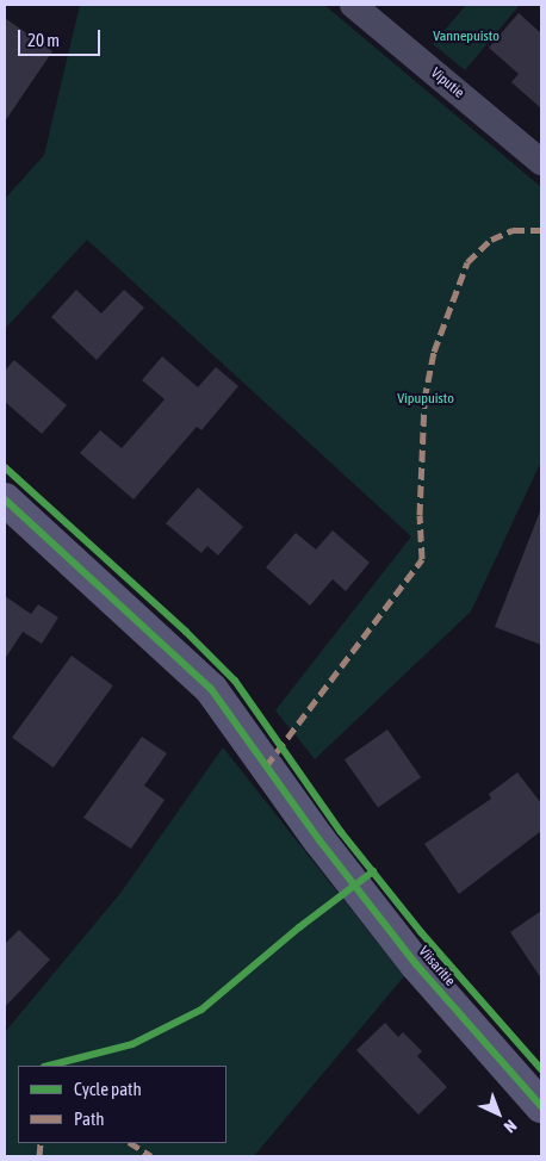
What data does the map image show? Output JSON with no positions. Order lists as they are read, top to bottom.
{
  "streets": {
    "street": ["Viputie", "Viisaritie"]
  },
  "parks": ["Vannepuisto", "Vipupuisto"],
  "legend": ["Cycle path", "Path"],
  "scale_bar": "20 m",
  "north": "bottom right"
}
